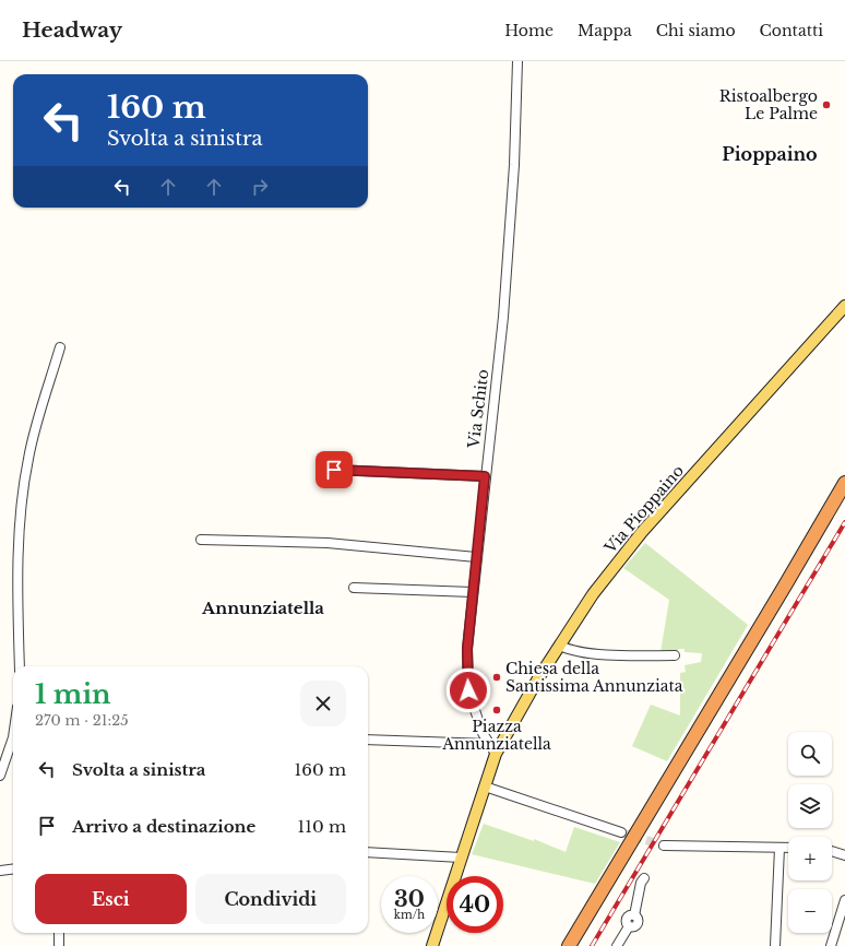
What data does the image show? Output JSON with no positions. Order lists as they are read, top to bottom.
{
  "streets": {
    "main road": ["Via Pioppaino"],
    "street": ["Via Schito"]
  },
  "crossings": [
    ["Via Schito", "Via Pioppaino"]
  ],
  "districts": ["Pioppaino", "Annunziatella"],
  "places": ["Ristoalbergo Le Palme", "Chiesa della Santissima Annunziata", "Piazza Annunziatella"],
  "page": {
    "header": "Headway",
    "nav": [
      "Home",
      "Mappa",
      "Chi siamo",
      "Contatti"
    ],
    "turn": ["160 m", "Svolta a sinistra"],
    "heading": ["1 min", "270 m · 21:25"],
    "map_buttons": ["+", "−"],
    "list": [
      {
        "name": "Svolta a sinistra",
        "value": "160 m"
      },
      {
        "name": "Arrivo a destinazione",
        "value": "110 m"
      }
    ],
    "buttons": ["Esci", "Condividi"],
    "speed": "30 km/h",
    "limit": "40"
  }
}
